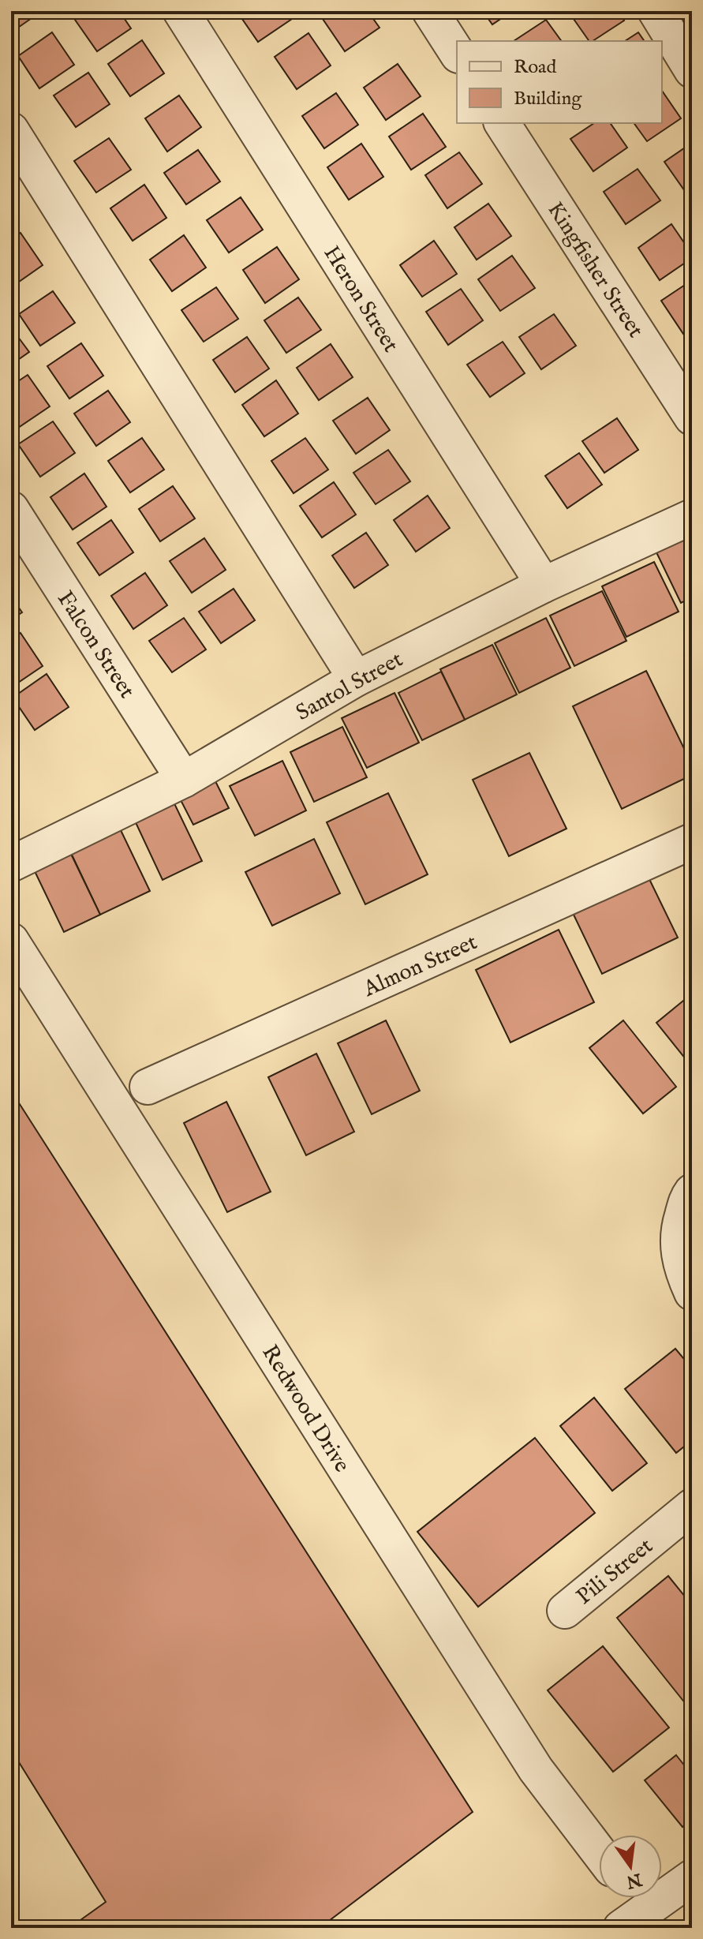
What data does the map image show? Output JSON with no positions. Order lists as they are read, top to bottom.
{
  "streets": {
    "street": [
      "Kingfisher Street",
      "Heron Street",
      "Falcon Street",
      "Santol Street",
      "Almon Street",
      "Redwood Drive",
      "Pili Street"
    ]
  },
  "crossings": [
    ["Heron Street", "Santol Street"],
    ["Falcon Street", "Santol Street"]
  ],
  "legend": ["Road", "Building"],
  "north": "bottom"
}
